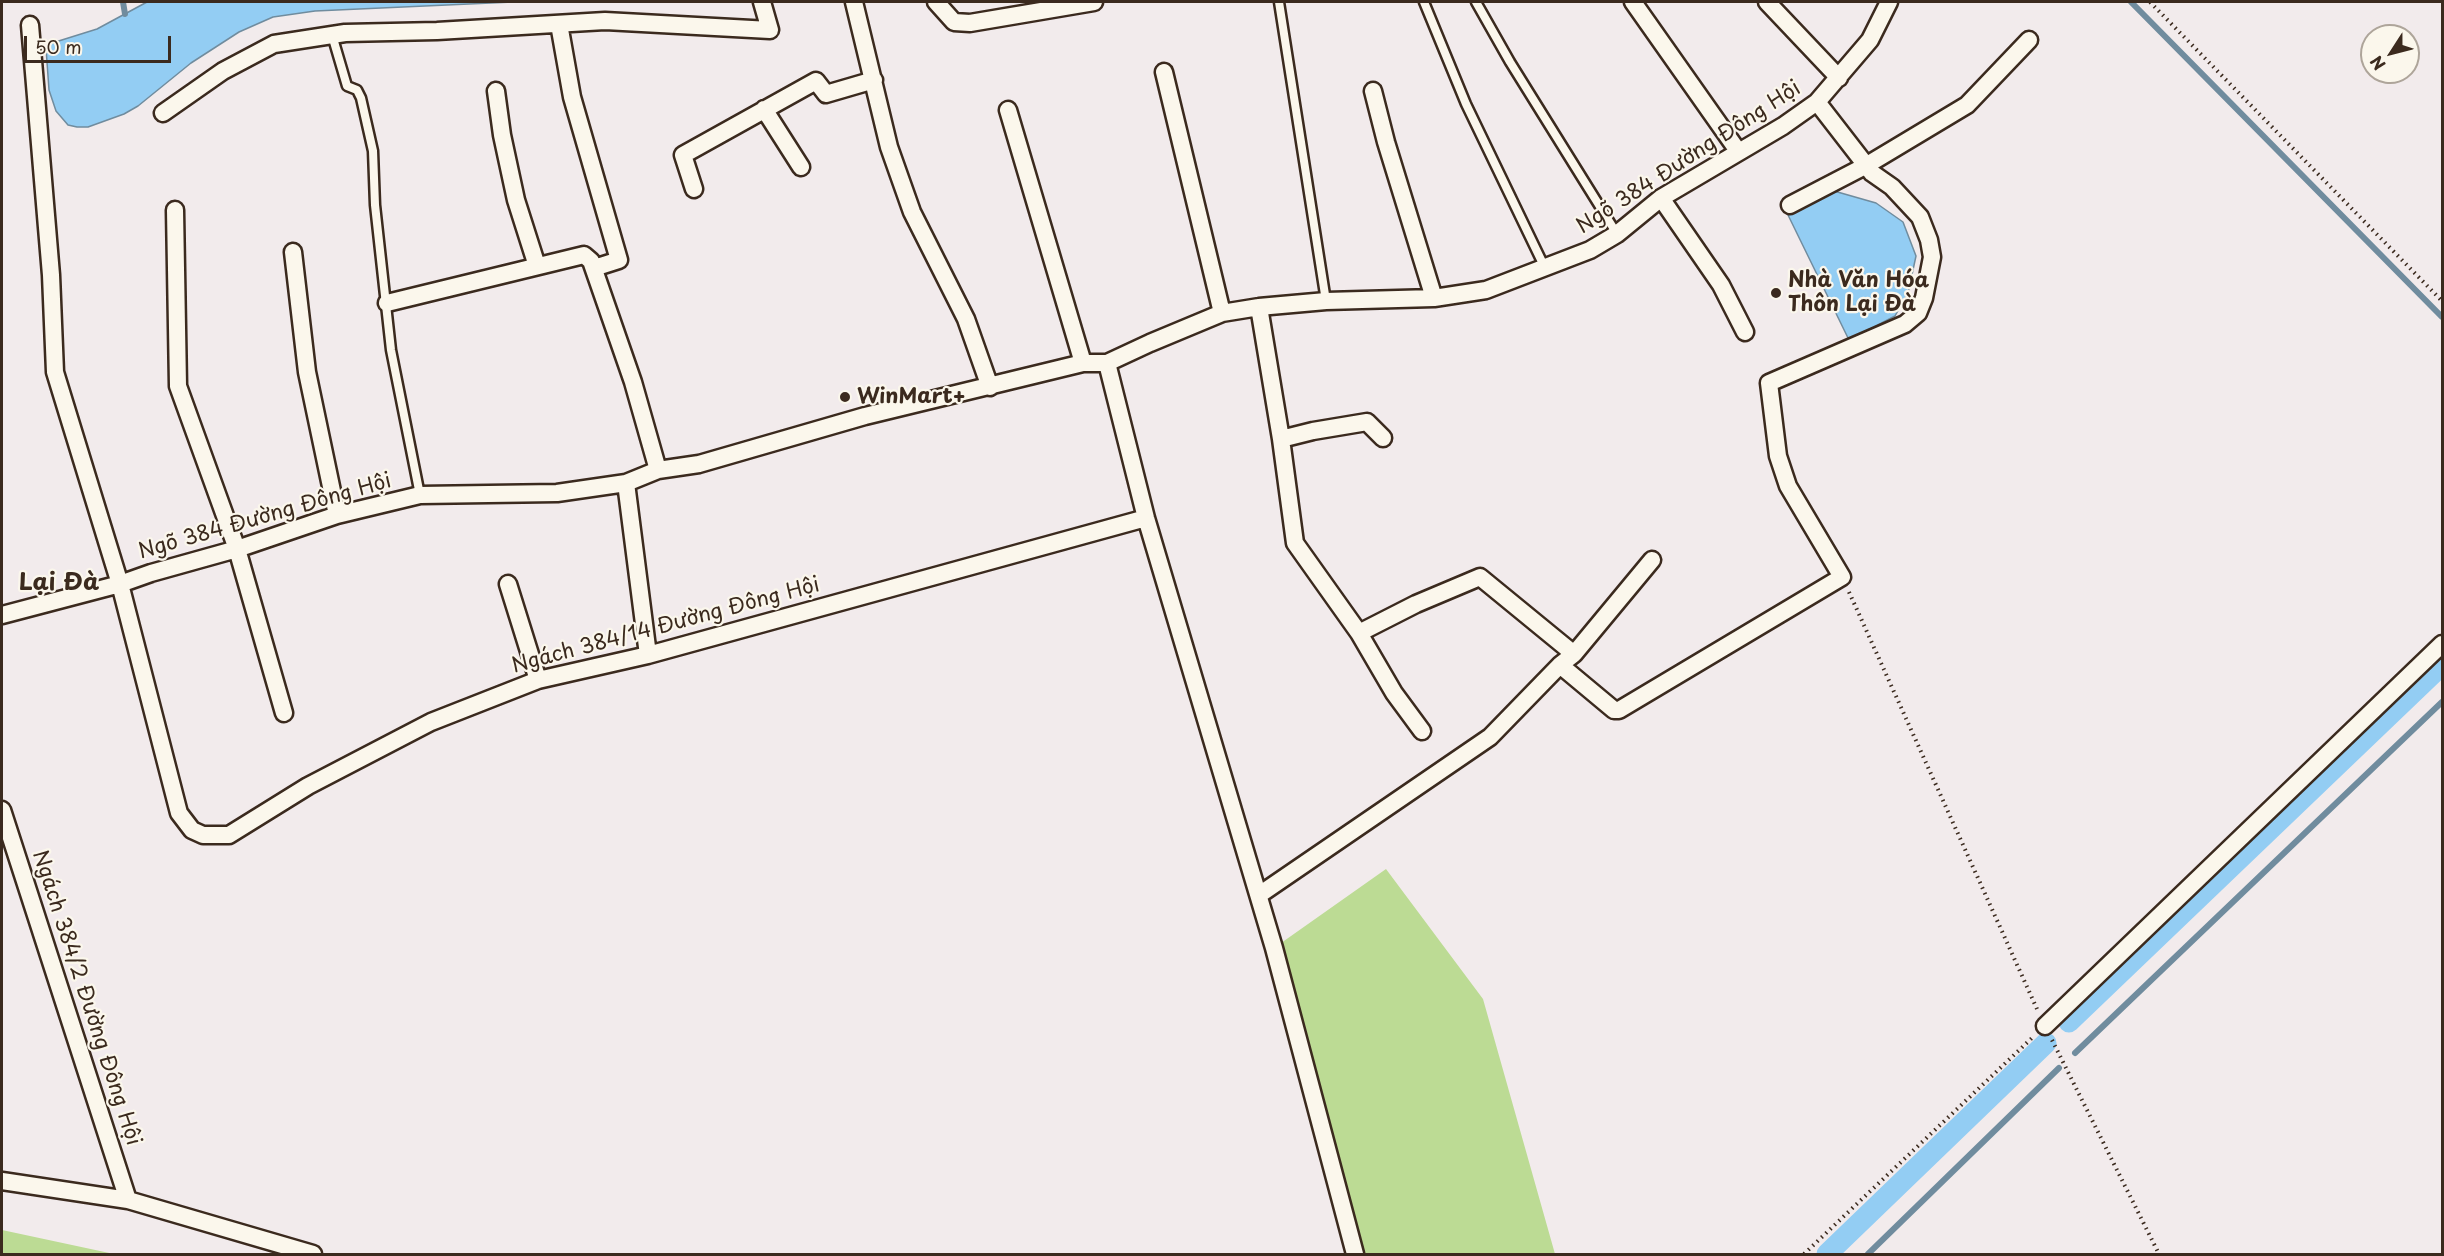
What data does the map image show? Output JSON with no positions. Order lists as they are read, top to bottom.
{
  "streets": {
    "street": ["Ngõ 384 Đường Đông Hội", "Ngách 384/14 Đường Đông Hội", "Ngách 384/2 Đường Đông Hội"]
  },
  "crossings": [
    ["Ngõ 384 Đường Đông Hội", "Ngách 384/14 Đường Đông Hội"]
  ],
  "districts": ["Lại Đà"],
  "places": ["Nhà Văn Hóa Thôn Lại Đà", "WinMart+"],
  "scale_bar": "50 m",
  "north": "bottom left"
}
